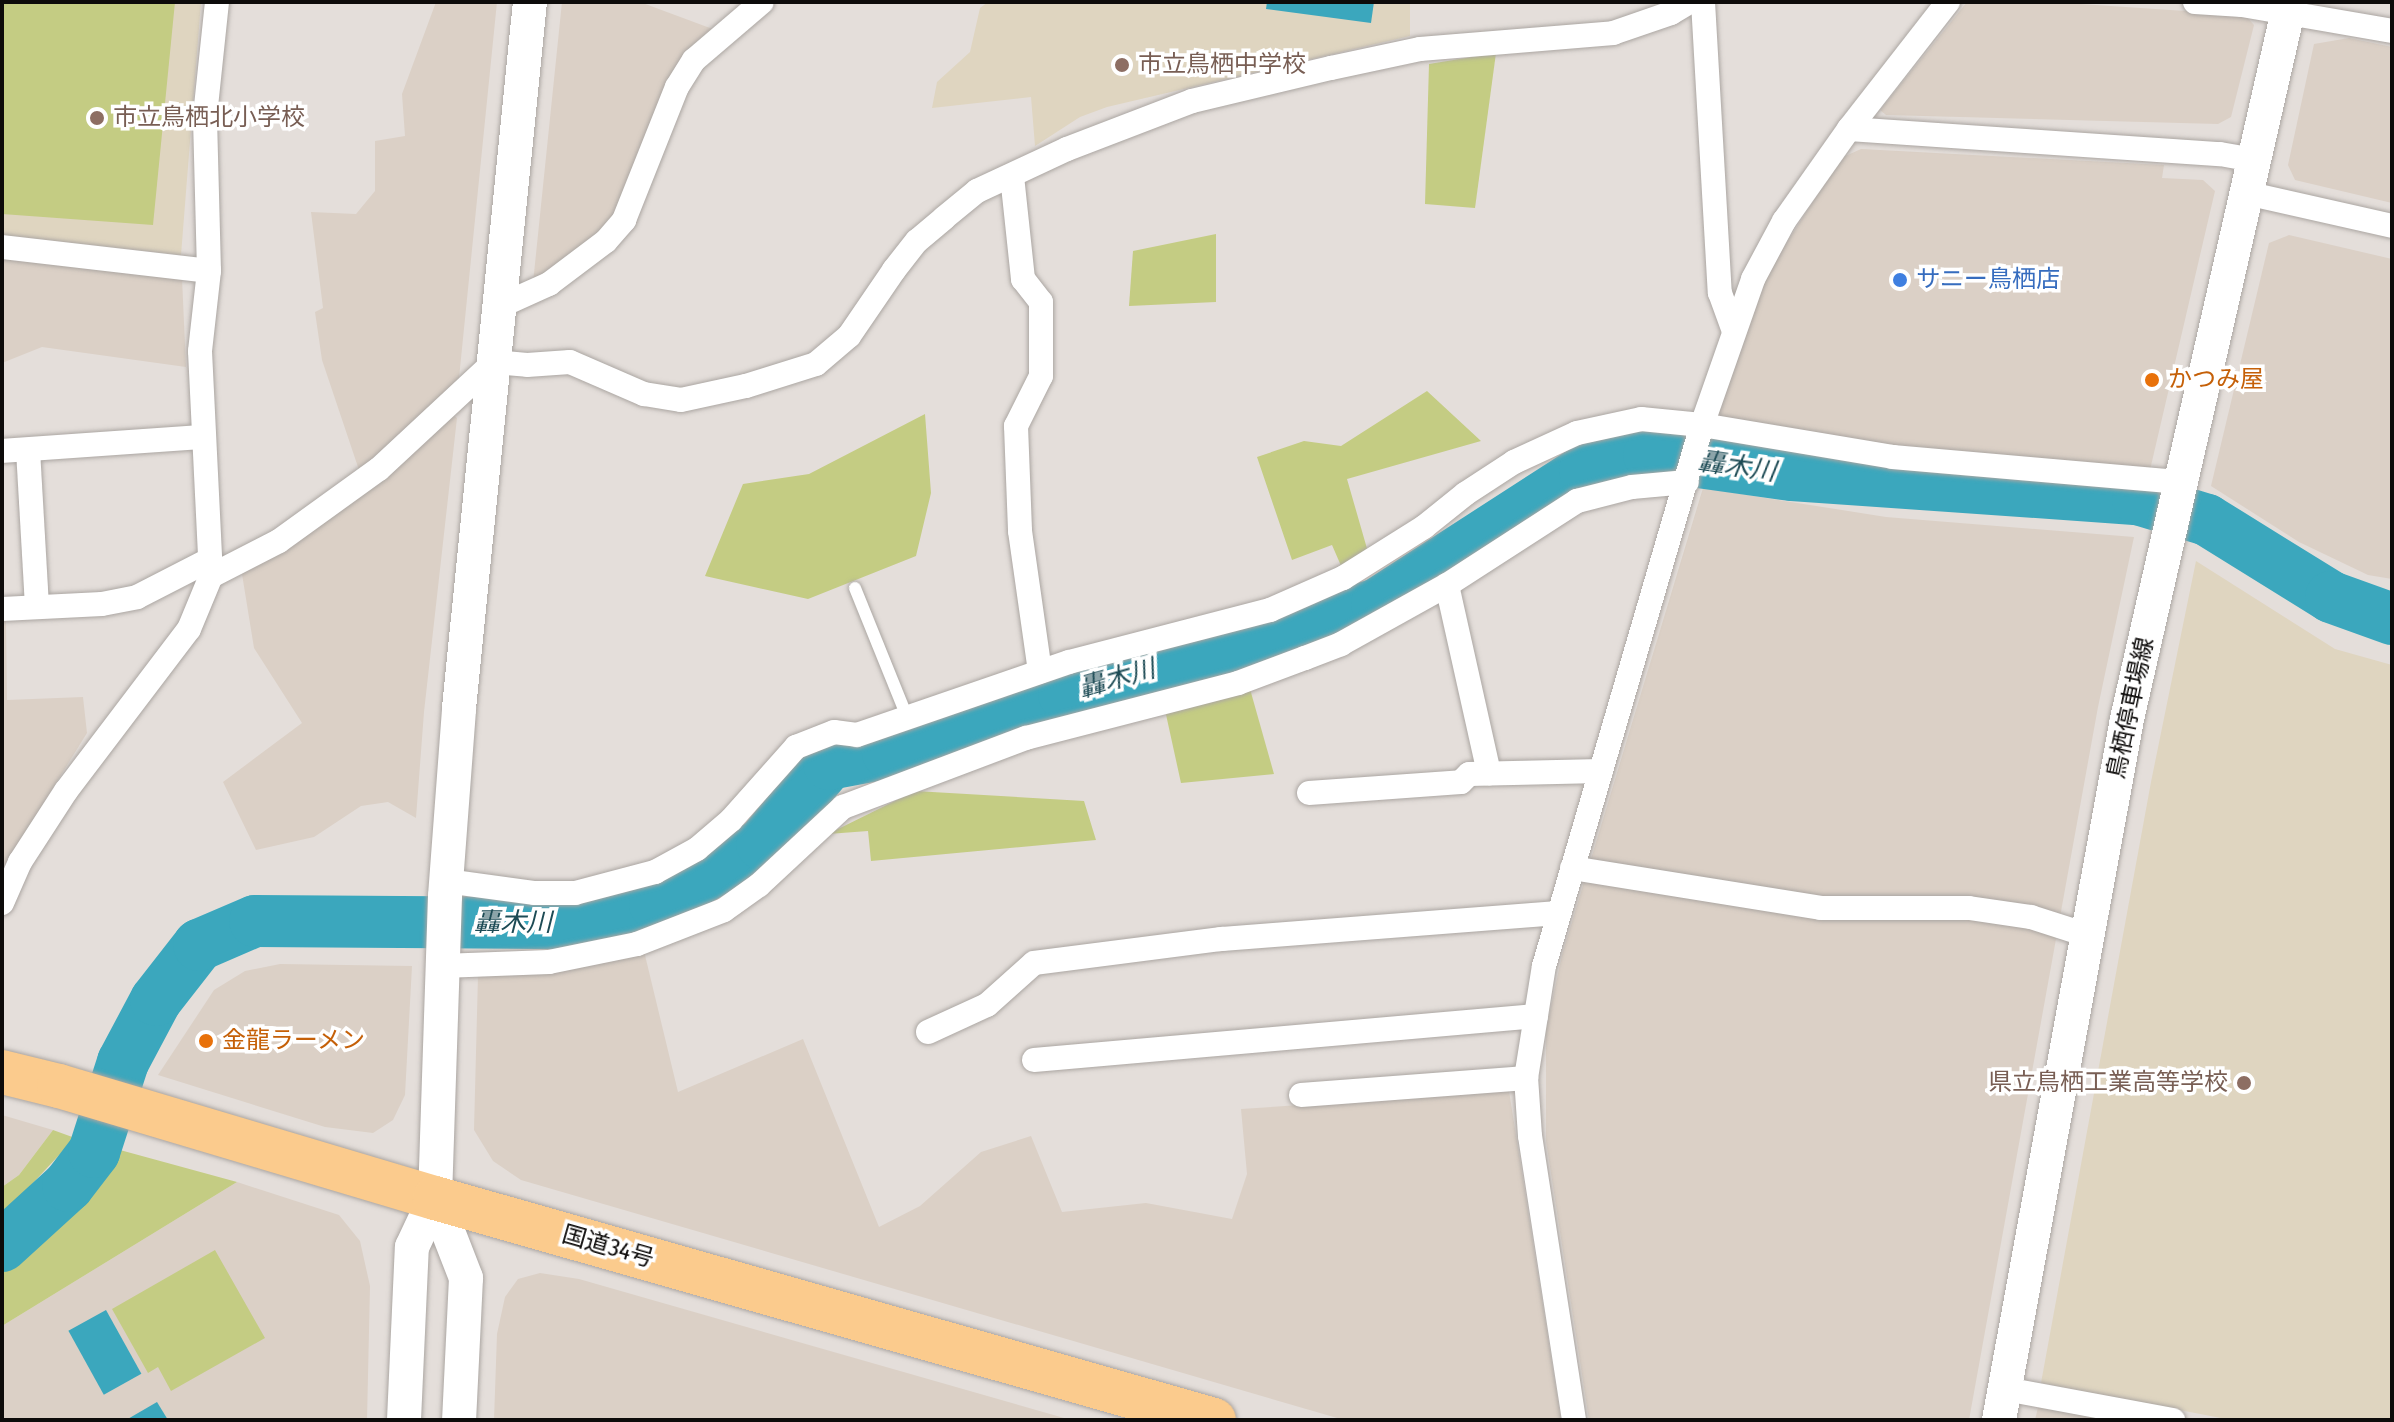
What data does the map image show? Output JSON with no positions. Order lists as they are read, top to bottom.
{
  "streets": {
    "highway": ["国道34号"],
    "street": ["鳥栖停車場線"]
  },
  "water": ["轟木川"],
  "places": [
    "市立鳥栖中学校",
    "市立鳥栖北小学校",
    "サニー鳥栖店",
    "かつみ屋",
    "金龍ラーメン",
    "県立鳥栖工業高等学校"
  ]
}
